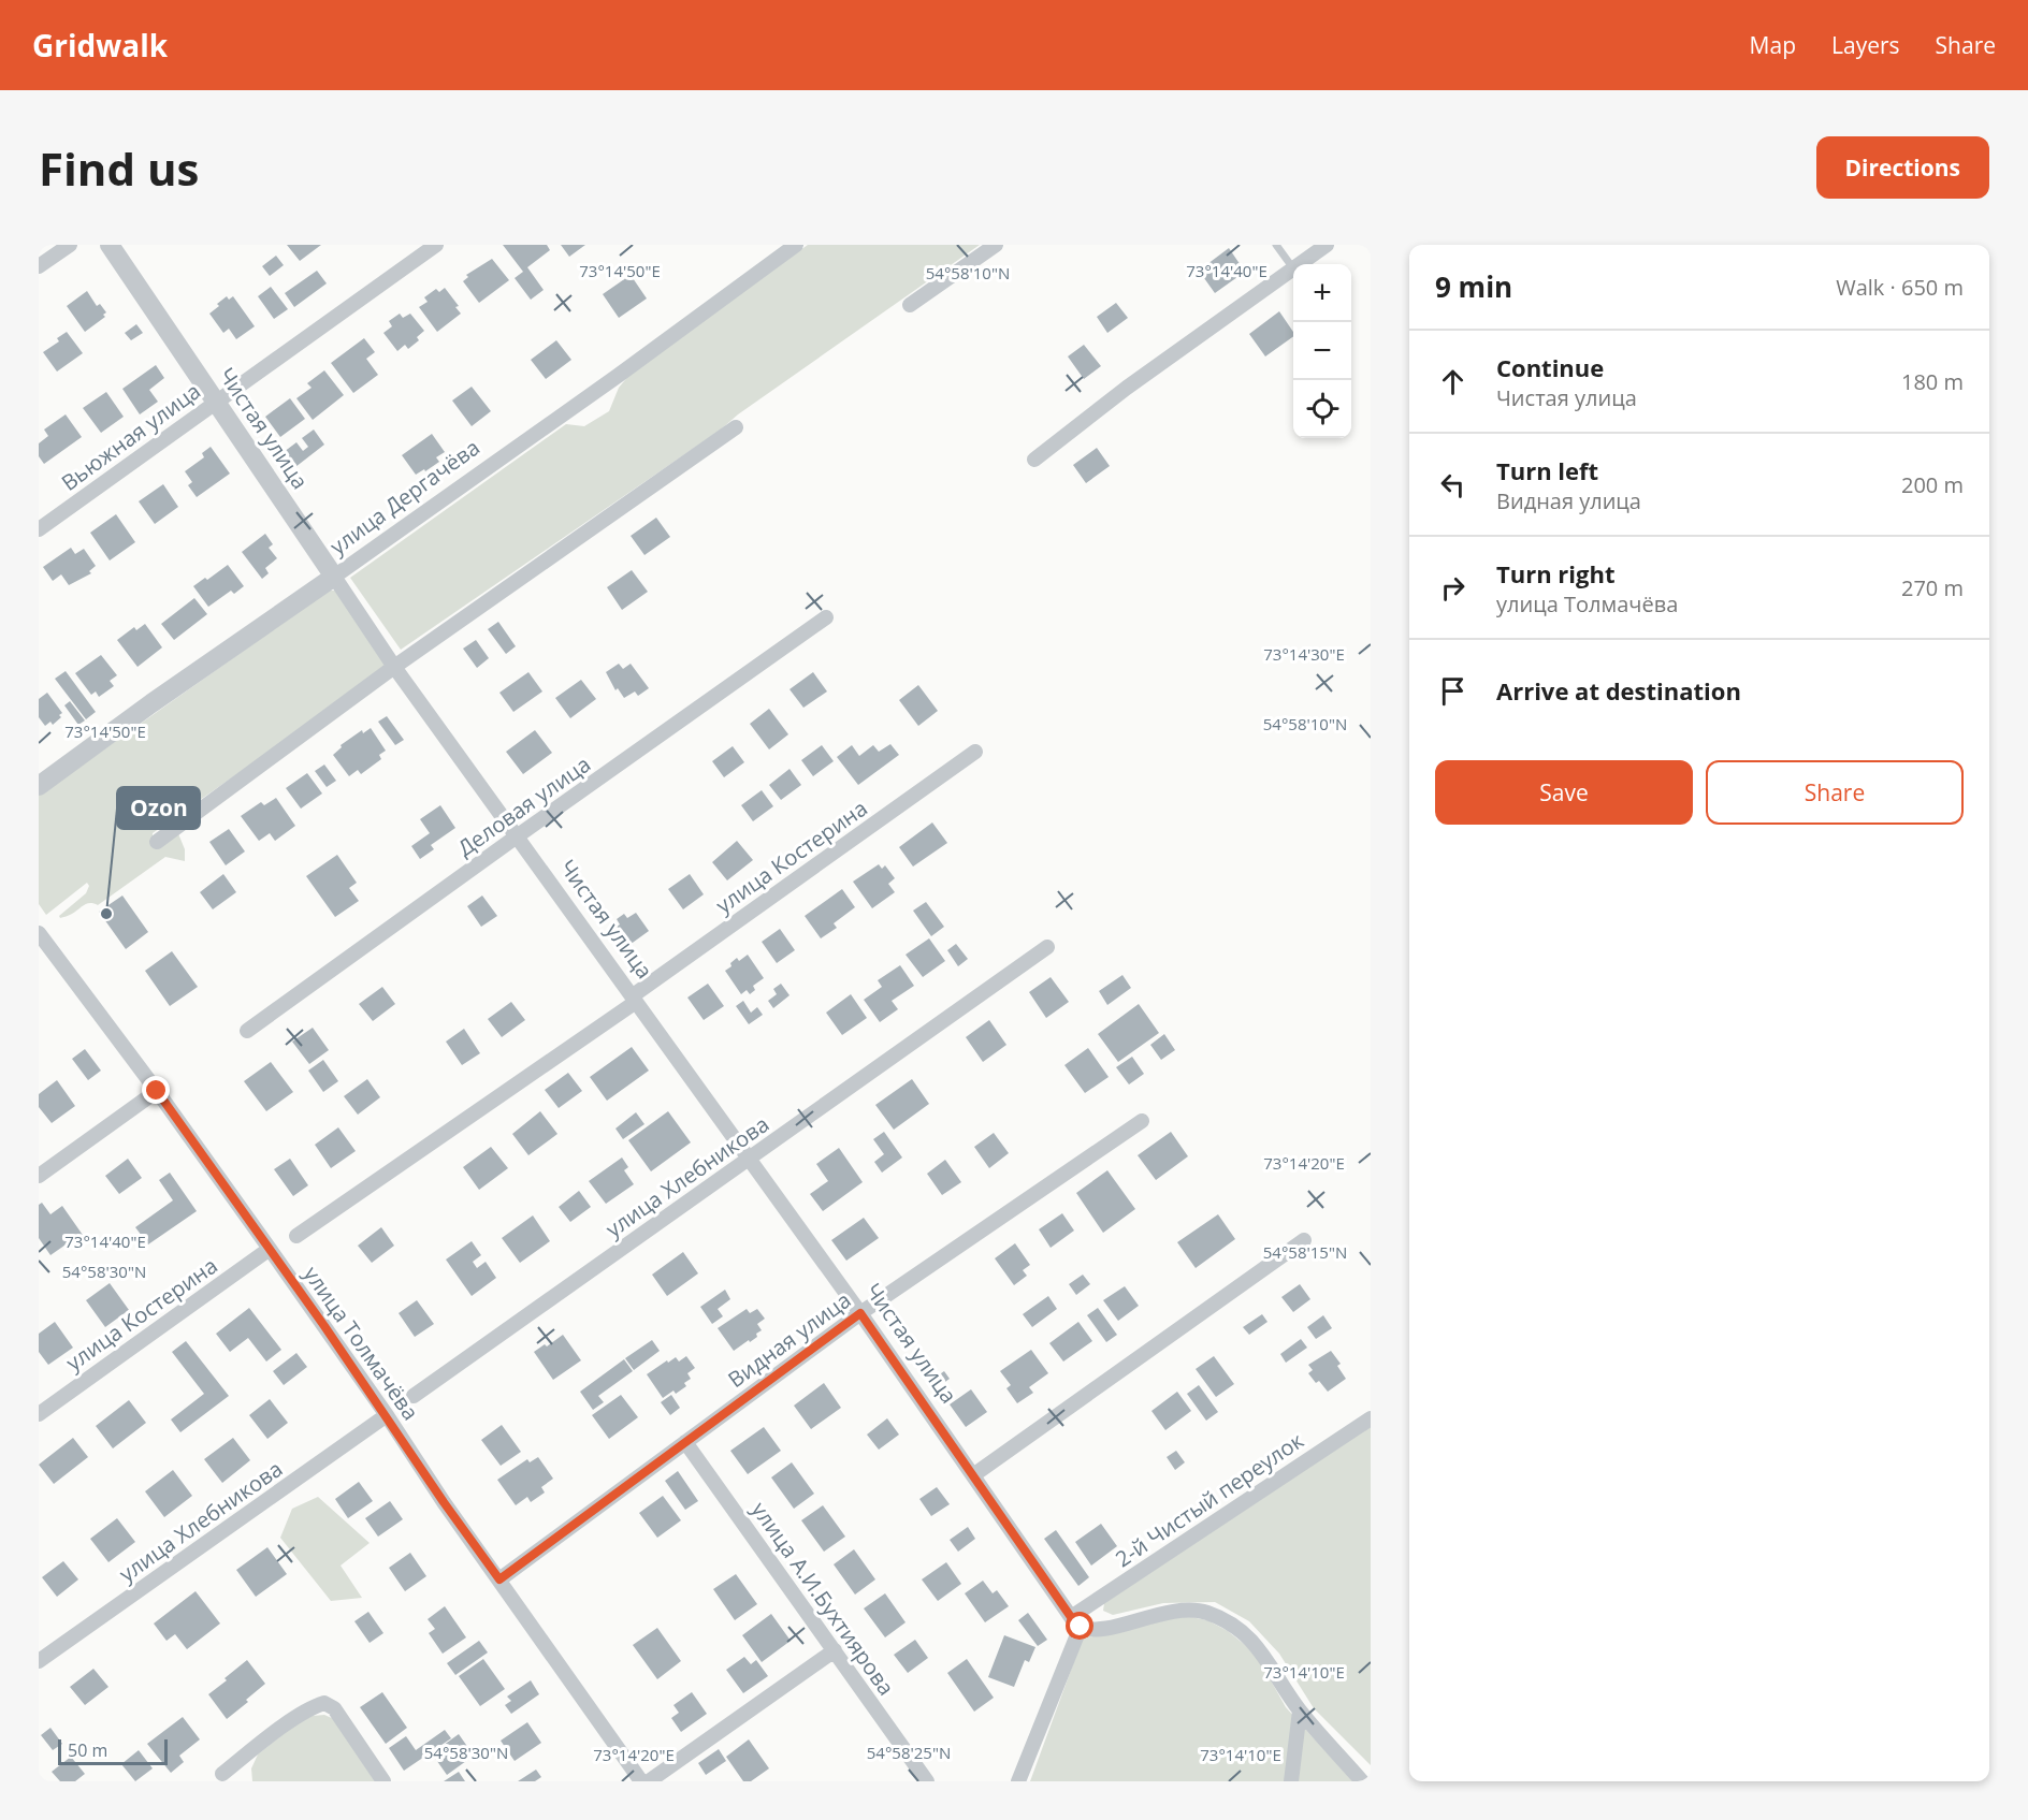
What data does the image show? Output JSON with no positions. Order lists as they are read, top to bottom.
{
  "streets": {
    "street": [
      "Чистая улица",
      "Вьюжная улица",
      "улица Дергачёва",
      "Деловая улица",
      "улица Костерина",
      "улица Хлебникова",
      "Видная улица",
      "улица Толмачёва",
      "2-й Чистый переулок",
      "улица А.И.Бухтиярова"
    ]
  },
  "crossings": [
    ["Чистая улица", "Вьюжная улица"],
    ["Чистая улица", "улица Дергачёва"],
    ["Чистая улица", "Деловая улица"],
    ["Чистая улица", "улица Костерина"],
    ["Чистая улица", "улица Хлебникова"],
    ["Чистая улица", "Видная улица"],
    ["Чистая улица", "2-й Чистый переулок"],
    ["улица Костерина", "улица Толмачёва"],
    ["улица Хлебникова", "улица Толмачёва"],
    ["Видная улица", "улица Толмачёва"],
    ["Видная улица", "улица А.И.Бухтиярова"]
  ],
  "places": ["Ozon"],
  "scale_bar": "50 m",
  "page": {
    "header": "Gridwalk",
    "nav": ["Map", "Layers", "Share"],
    "buttons": [
      "Directions",
      ["Save", "Share"]
    ],
    "title": "Find us",
    "heading": ["9 min", "Walk · 650 m"],
    "map_buttons": ["+", "−"],
    "list": [
      ["Continue", "Чистая улица", "180 m"],
      ["Turn left", "Видная улица", "200 m"],
      ["Turn right", "улица Толмачёва", "270 m"],
      "Arrive at destination"
    ],
    "scale": "50 m"
  },
  "coordinates": [
    "73°14'50\"E",
    "73°14'40\"E",
    "54°58'10\"N",
    "73°14'30\"E",
    "73°14'20\"E",
    "54°58'15\"N",
    "54°58'30\"N",
    "73°14'10\"E",
    "54°58'25\"N"
  ]
}
